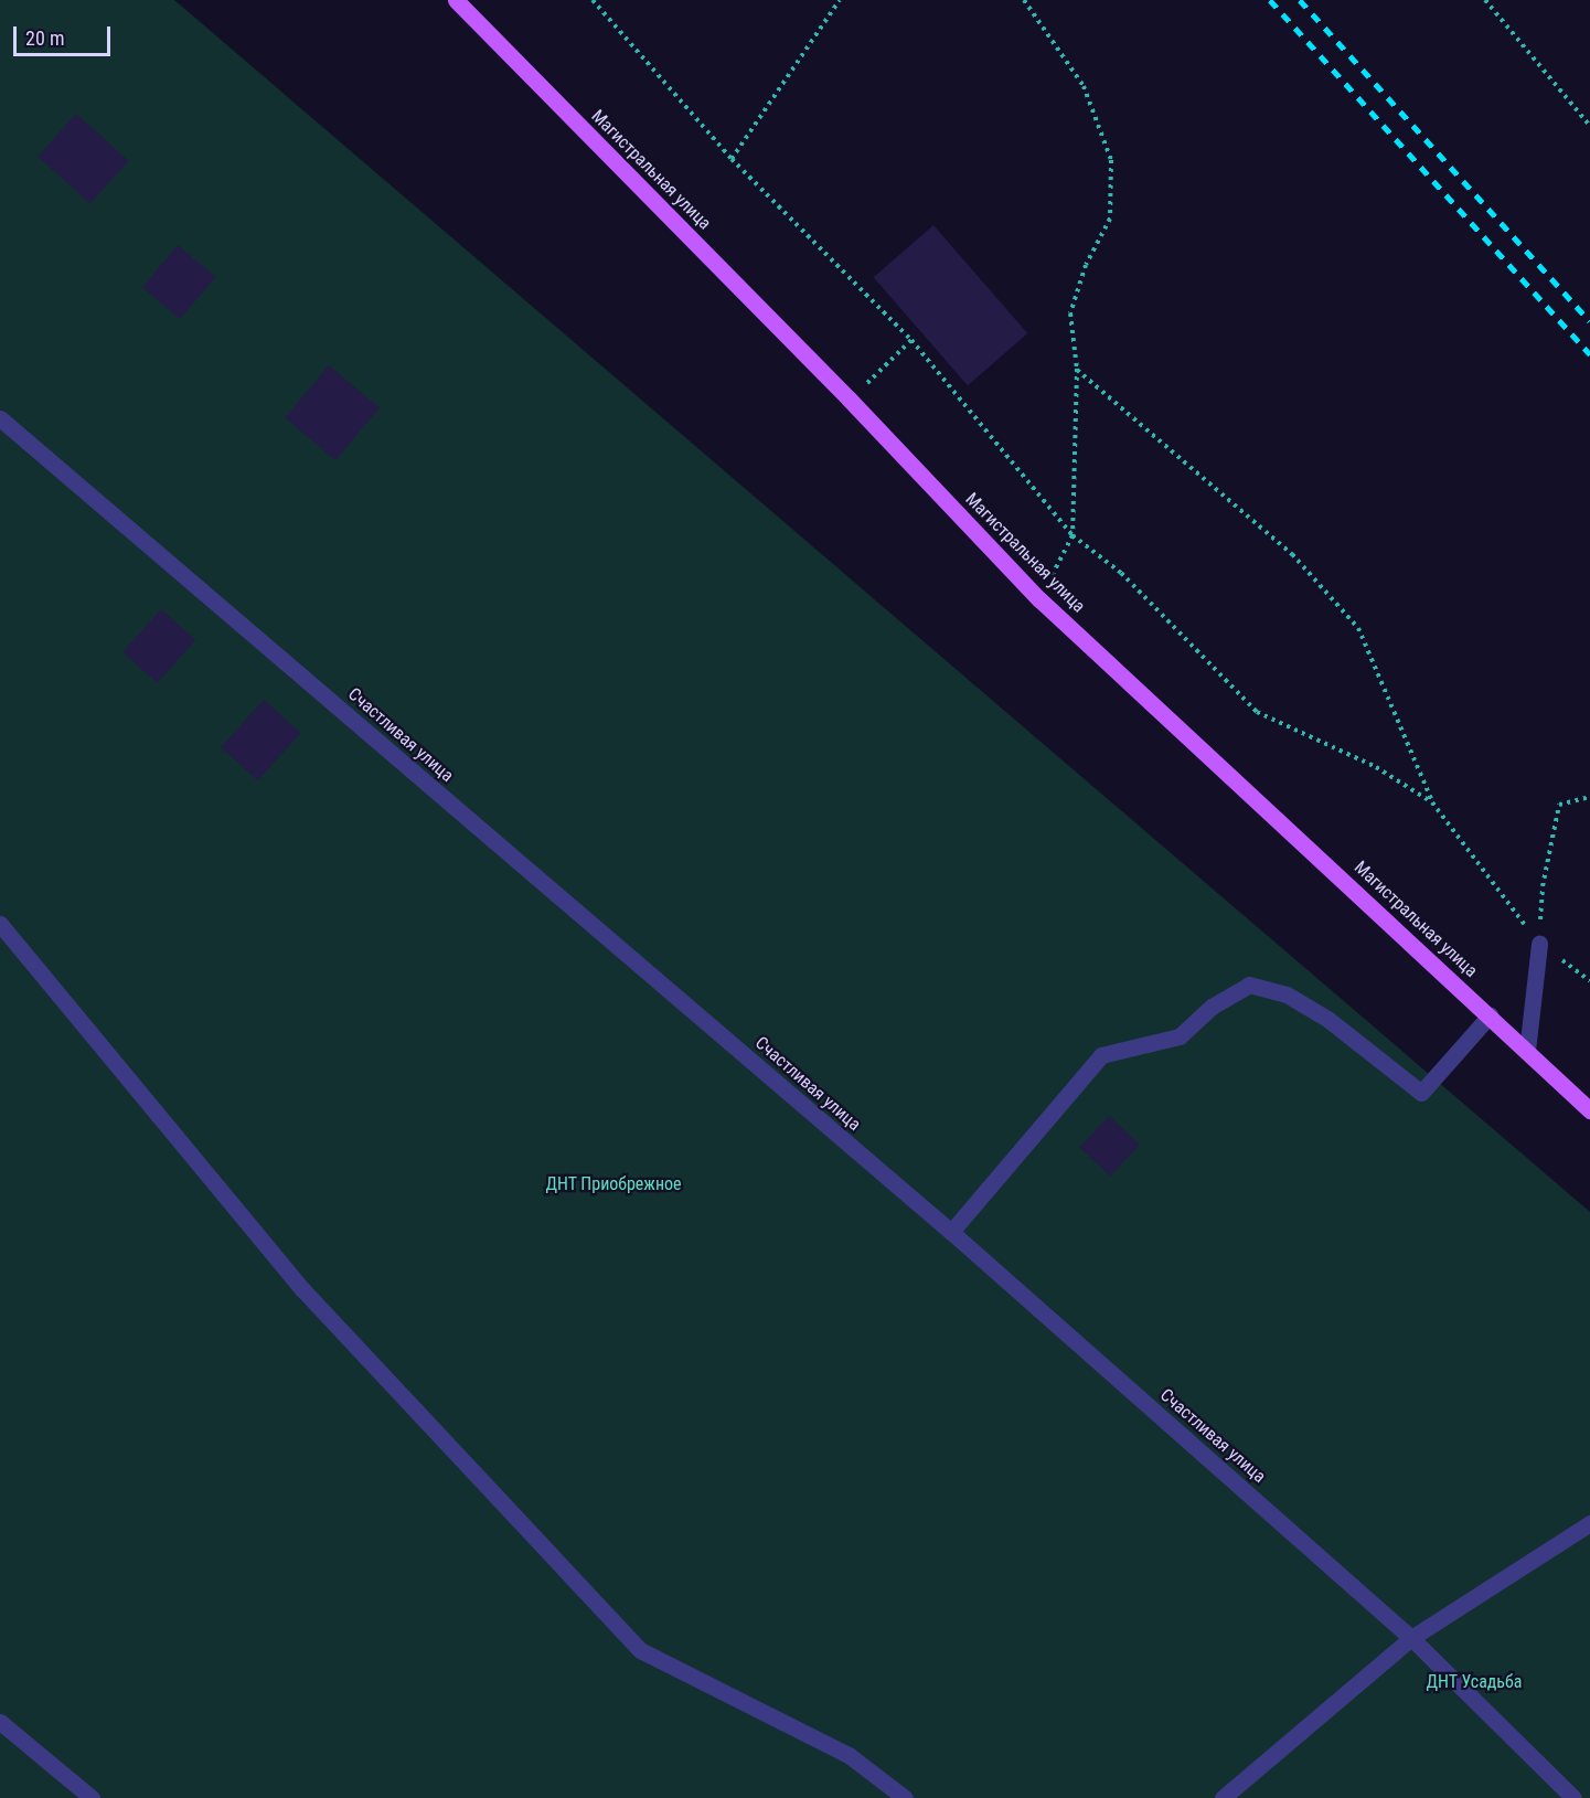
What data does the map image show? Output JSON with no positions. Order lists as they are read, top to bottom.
{
  "streets": {
    "main road": ["Магистральная улица"],
    "street": ["Счастливая улица"]
  },
  "parks": ["ДНТ Приобрежное", "ДНТ Усадьба"],
  "scale_bar": "20 m"
}
